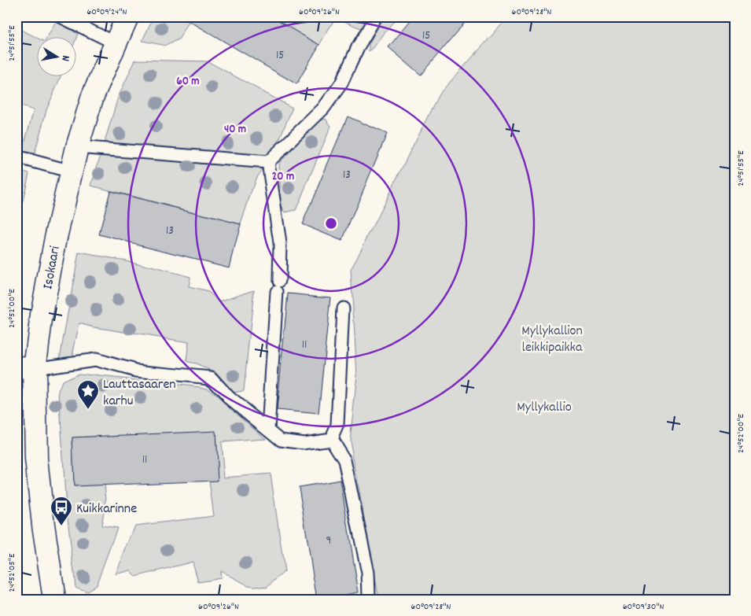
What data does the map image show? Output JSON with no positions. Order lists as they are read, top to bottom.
{
  "streets": {
    "street": ["Isokaari"]
  },
  "parks": ["Myllykallion leikkipaikka", "Myllykallio"],
  "places": {
    "place": ["Lauttasaaren karhu"],
    "bus stop": ["Kuikkarinne"]
  },
  "house_numbers": [
    "15",
    "15",
    "13",
    "13",
    "11",
    "11",
    "9"
  ],
  "north": "right",
  "coordinates": [
    "60°09'24\"N",
    "60°09'26\"N",
    "60°09'28\"N",
    "24°51'55\"E",
    "24°52'00\"E",
    "24°52'05\"E",
    "60°09'30\"N"
  ],
  "rings": ["60 m", "40 m", "20 m"]
}
